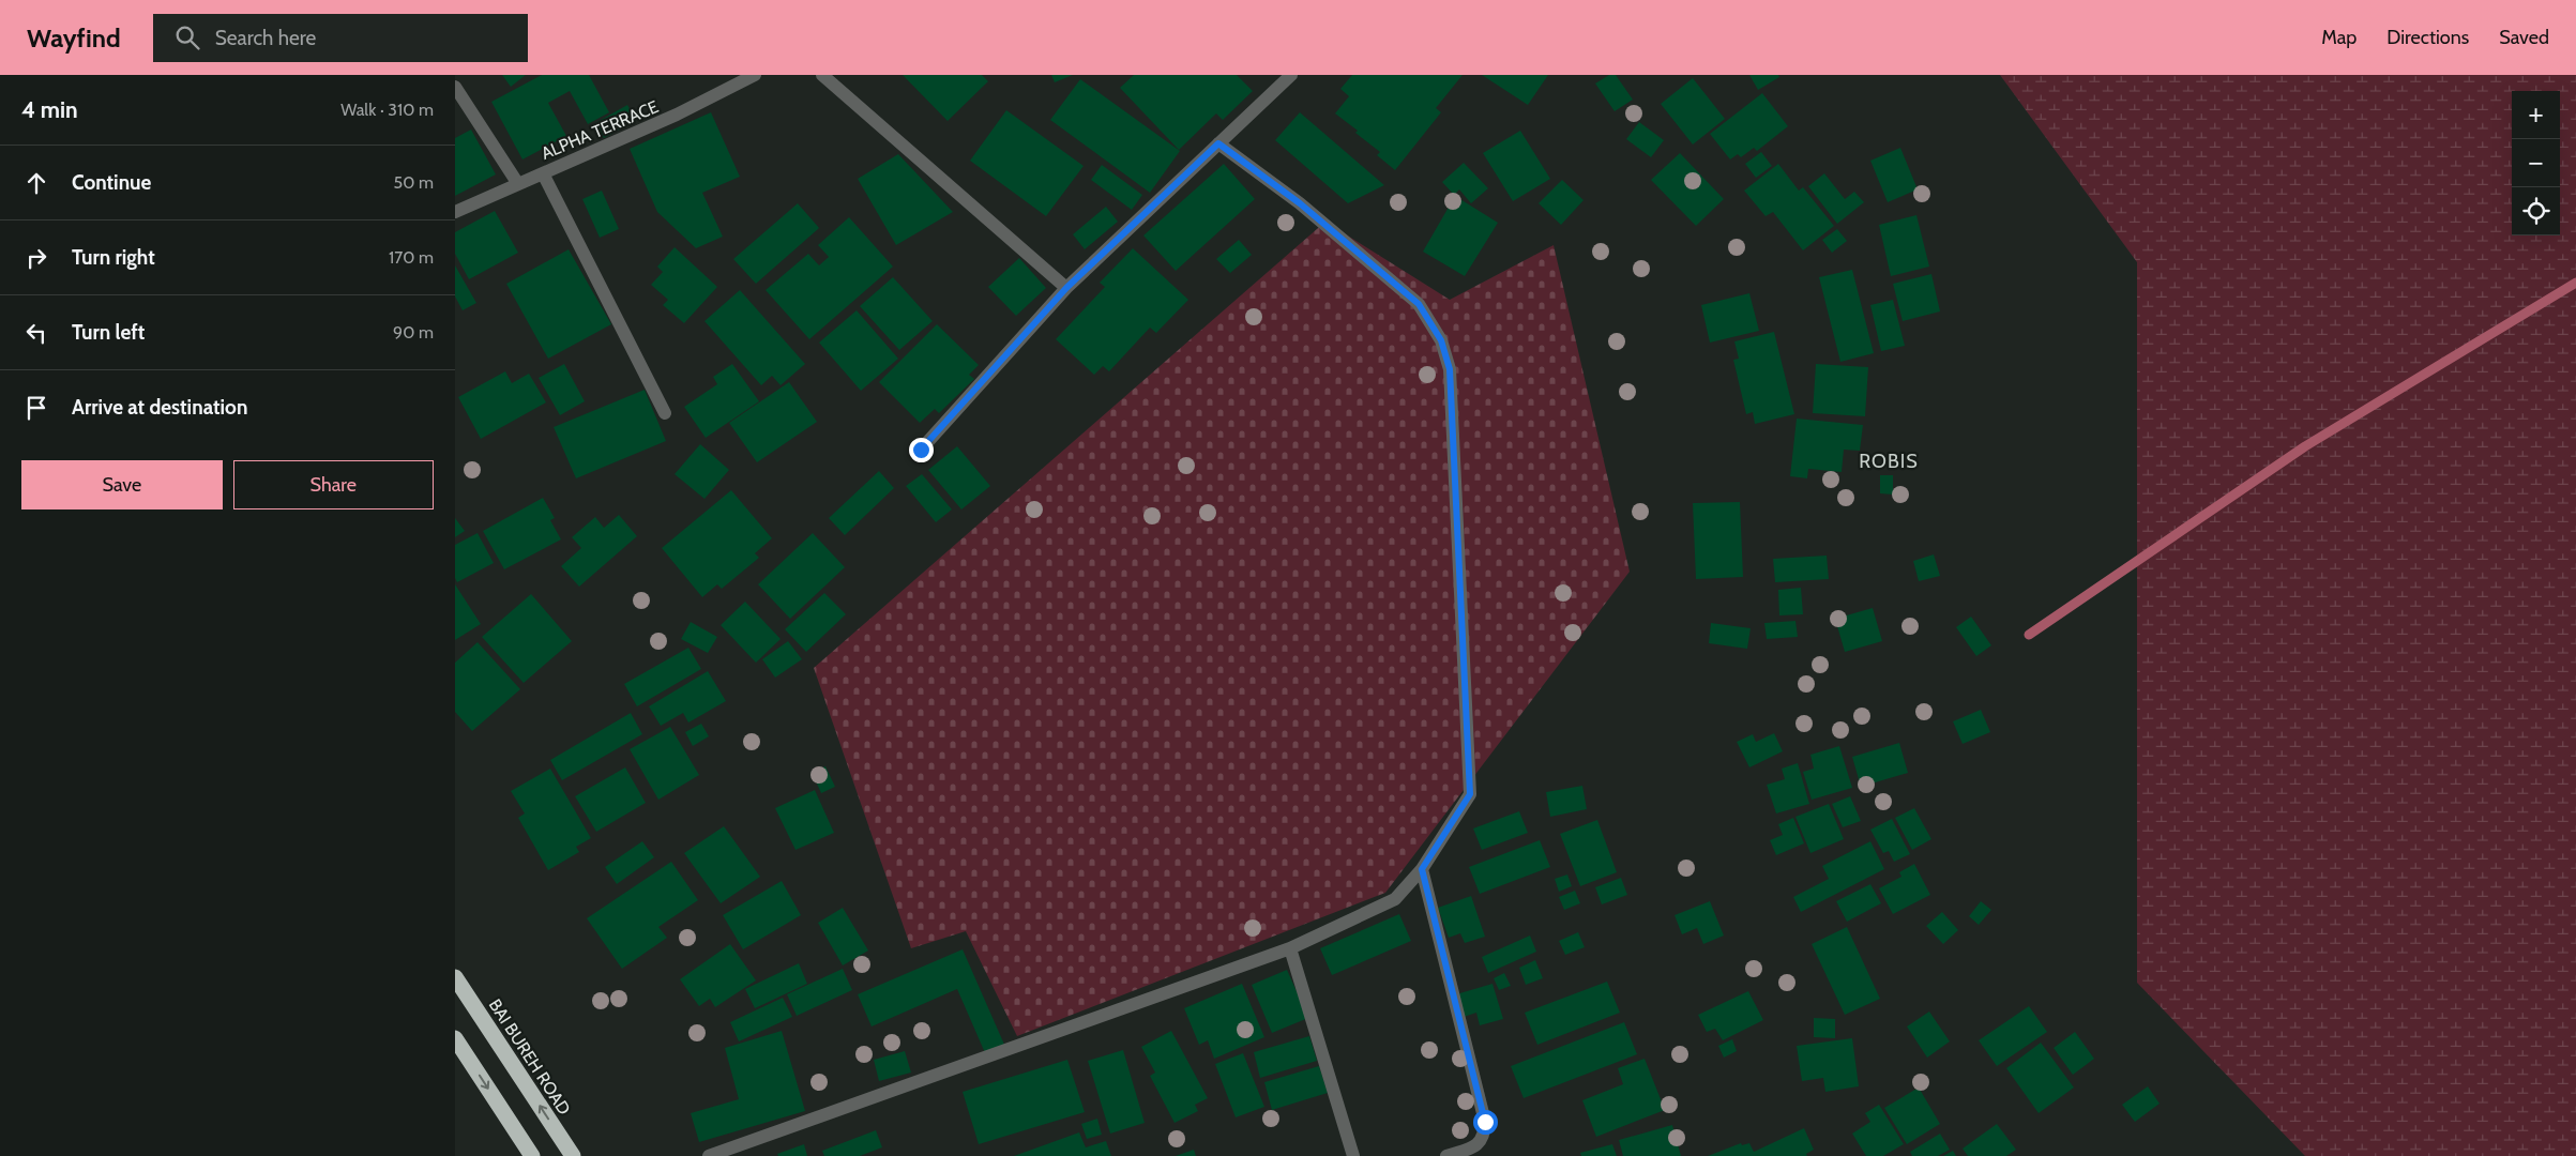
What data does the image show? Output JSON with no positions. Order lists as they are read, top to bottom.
{
  "streets": {
    "highway": ["BAI BUREH ROAD"],
    "street": ["ALPHA TERRACE"]
  },
  "districts": ["ROBIS"],
  "page": {
    "header": "Wayfind",
    "search": "Search here",
    "nav": ["Map", "Directions", "Saved"],
    "heading": ["4 min", "Walk · 310 m"],
    "map_buttons": ["+", "−"],
    "list": [
      ["Continue", "50 m"],
      ["Turn right", "170 m"],
      ["Turn left", "90 m"],
      "Arrive at destination"
    ],
    "buttons": ["Save", "Share"]
  }
}
